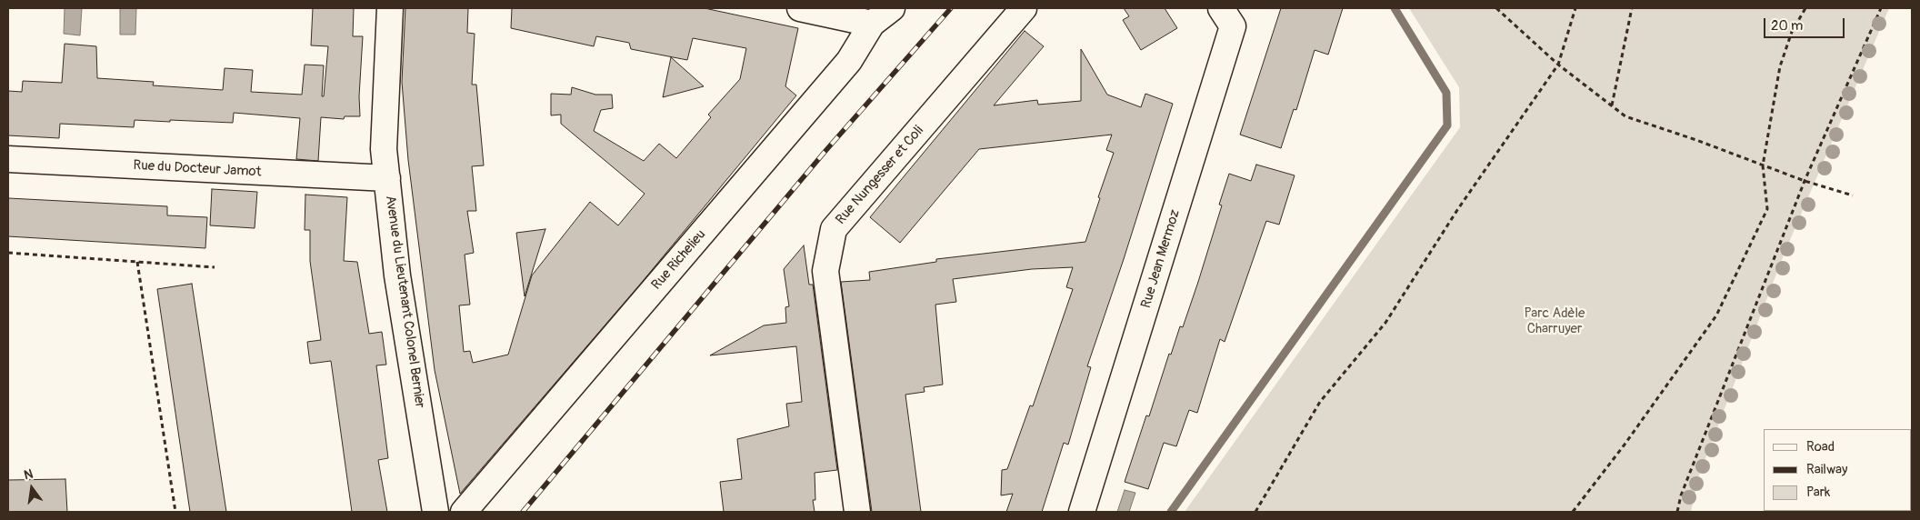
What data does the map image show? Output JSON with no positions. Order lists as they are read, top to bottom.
{
  "streets": {
    "street": [
      "Rue du Docteur Jamot",
      "Rue Nungesser et Coli",
      "Rue Jean Mermoz",
      "Rue Richelieu",
      "Avenue du Lieutenant Colonel Bernier"
    ]
  },
  "crossings": [
    ["Rue du Docteur Jamot", "Avenue du Lieutenant Colonel Bernier"]
  ],
  "parks": ["Parc Adèle Charruyer"],
  "legend": ["Road", "Railway", "Park"],
  "scale_bar": "20 m",
  "north": "top"
}
